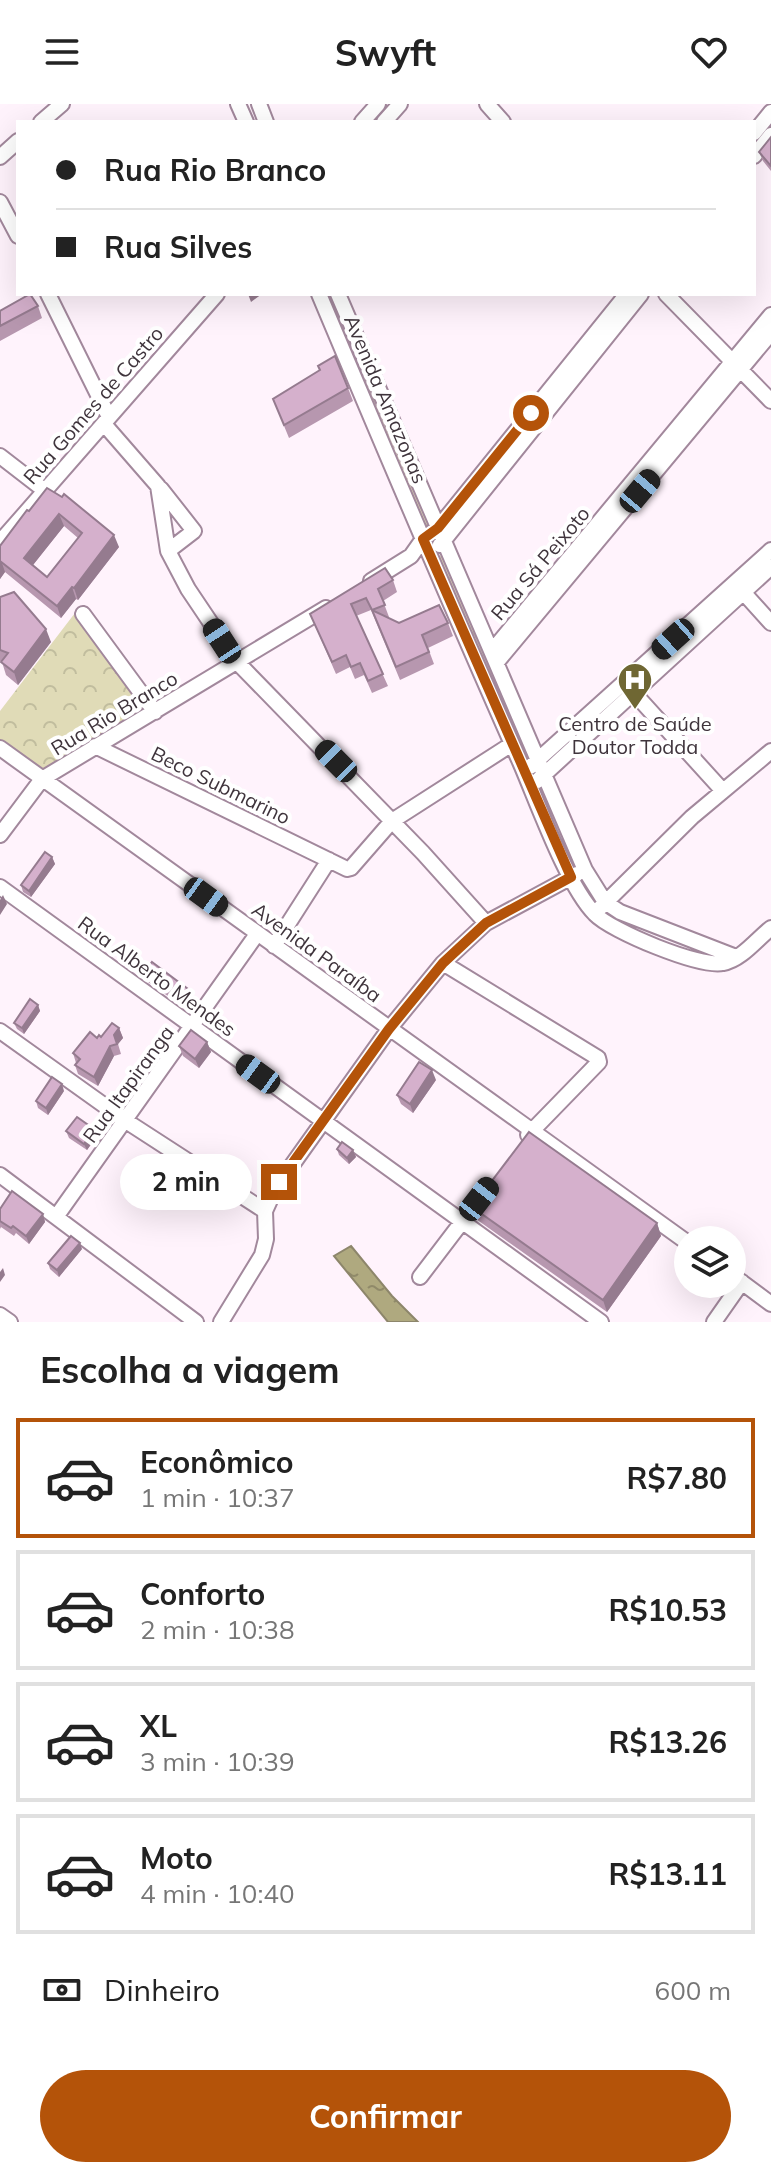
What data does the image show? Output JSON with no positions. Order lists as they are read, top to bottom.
{
  "streets": {
    "street": [
      "Avenida Amazonas",
      "Rua Gomes de Castro",
      "Rua Sá Peixoto",
      "Rua Rio Branco",
      "Beco Submarino",
      "Avenida Paraíba",
      "Rua Alberto Mendes",
      "Rua Itapiranga"
    ]
  },
  "crossings": [
    ["Avenida Amazonas", "Rua Sá Peixoto"],
    ["Rua Rio Branco", "Beco Submarino"],
    ["Rua Rio Branco", "Avenida Paraíba"],
    ["Avenida Paraíba", "Rua Itapiranga"],
    ["Rua Alberto Mendes", "Rua Itapiranga"]
  ],
  "places": {
    "hospital": ["Centro de Saúde Doutor Todda"]
  },
  "page": {
    "header": "Swyft",
    "banner": ["Rua Rio Branco", "Rua Silves"],
    "bubble": "2 min",
    "heading": "Escolha a viagem",
    "list": [
      {
        "name": "Econômico",
        "note": "1 min · 10:37",
        "value": "R$7.80"
      },
      {
        "name": "Conforto",
        "note": "2 min · 10:38",
        "value": "R$10.53"
      },
      {
        "name": "XL",
        "note": "3 min · 10:39",
        "value": "R$13.26"
      },
      {
        "name": "Moto",
        "note": "4 min · 10:40",
        "value": "R$13.11"
      }
    ],
    "pay": ["Dinheiro", "600 m"],
    "buttons": "Confirmar"
  }
}
